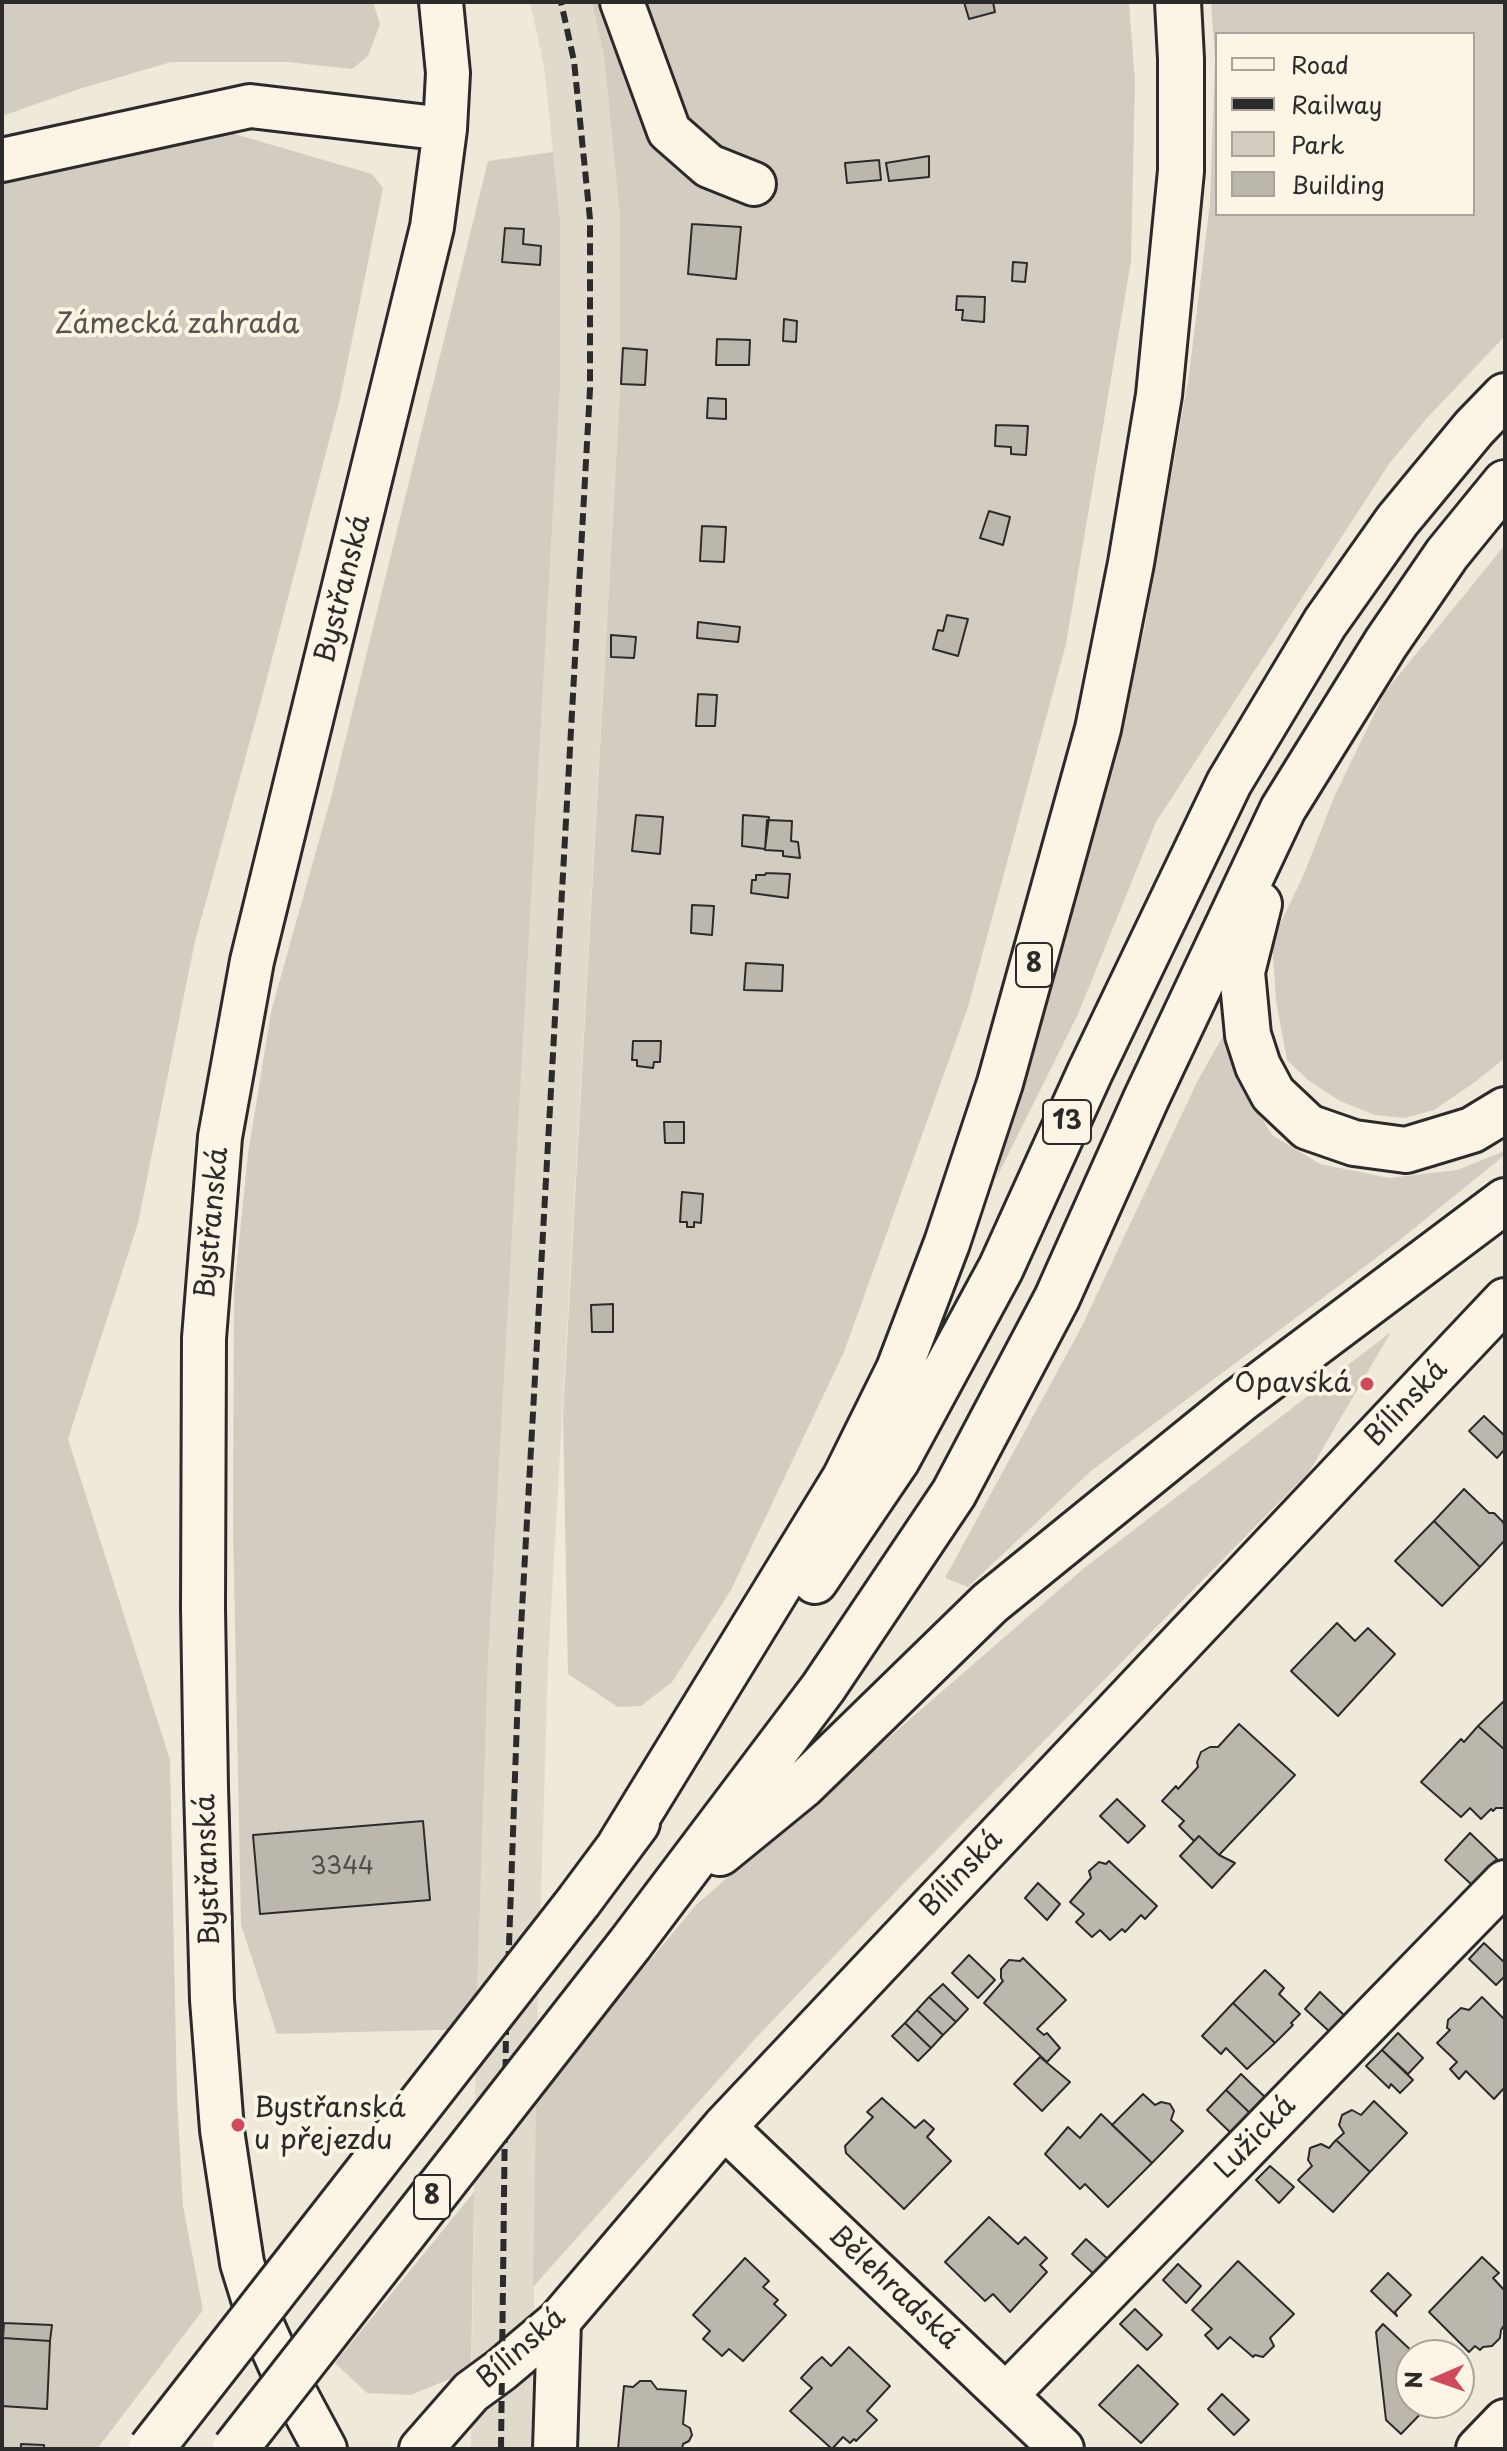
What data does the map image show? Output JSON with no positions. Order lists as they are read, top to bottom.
{
  "streets": {
    "highway": ["8", "13"],
    "street": [
      "Bystřanská",
      "Bílinská",
      "Lužická",
      "Bělehradská"
    ]
  },
  "crossings": [
    ["8", "13"],
    ["Bílinská", "Bělehradská"],
    ["Lužická", "Bělehradská"]
  ],
  "parks": ["Zámecká zahrada"],
  "places": ["Opavská", "Bystřanská u přejezdu"],
  "house_numbers": ["3344"],
  "legend": [
    "Road",
    "Railway",
    "Park",
    "Building"
  ],
  "north": "left"
}
